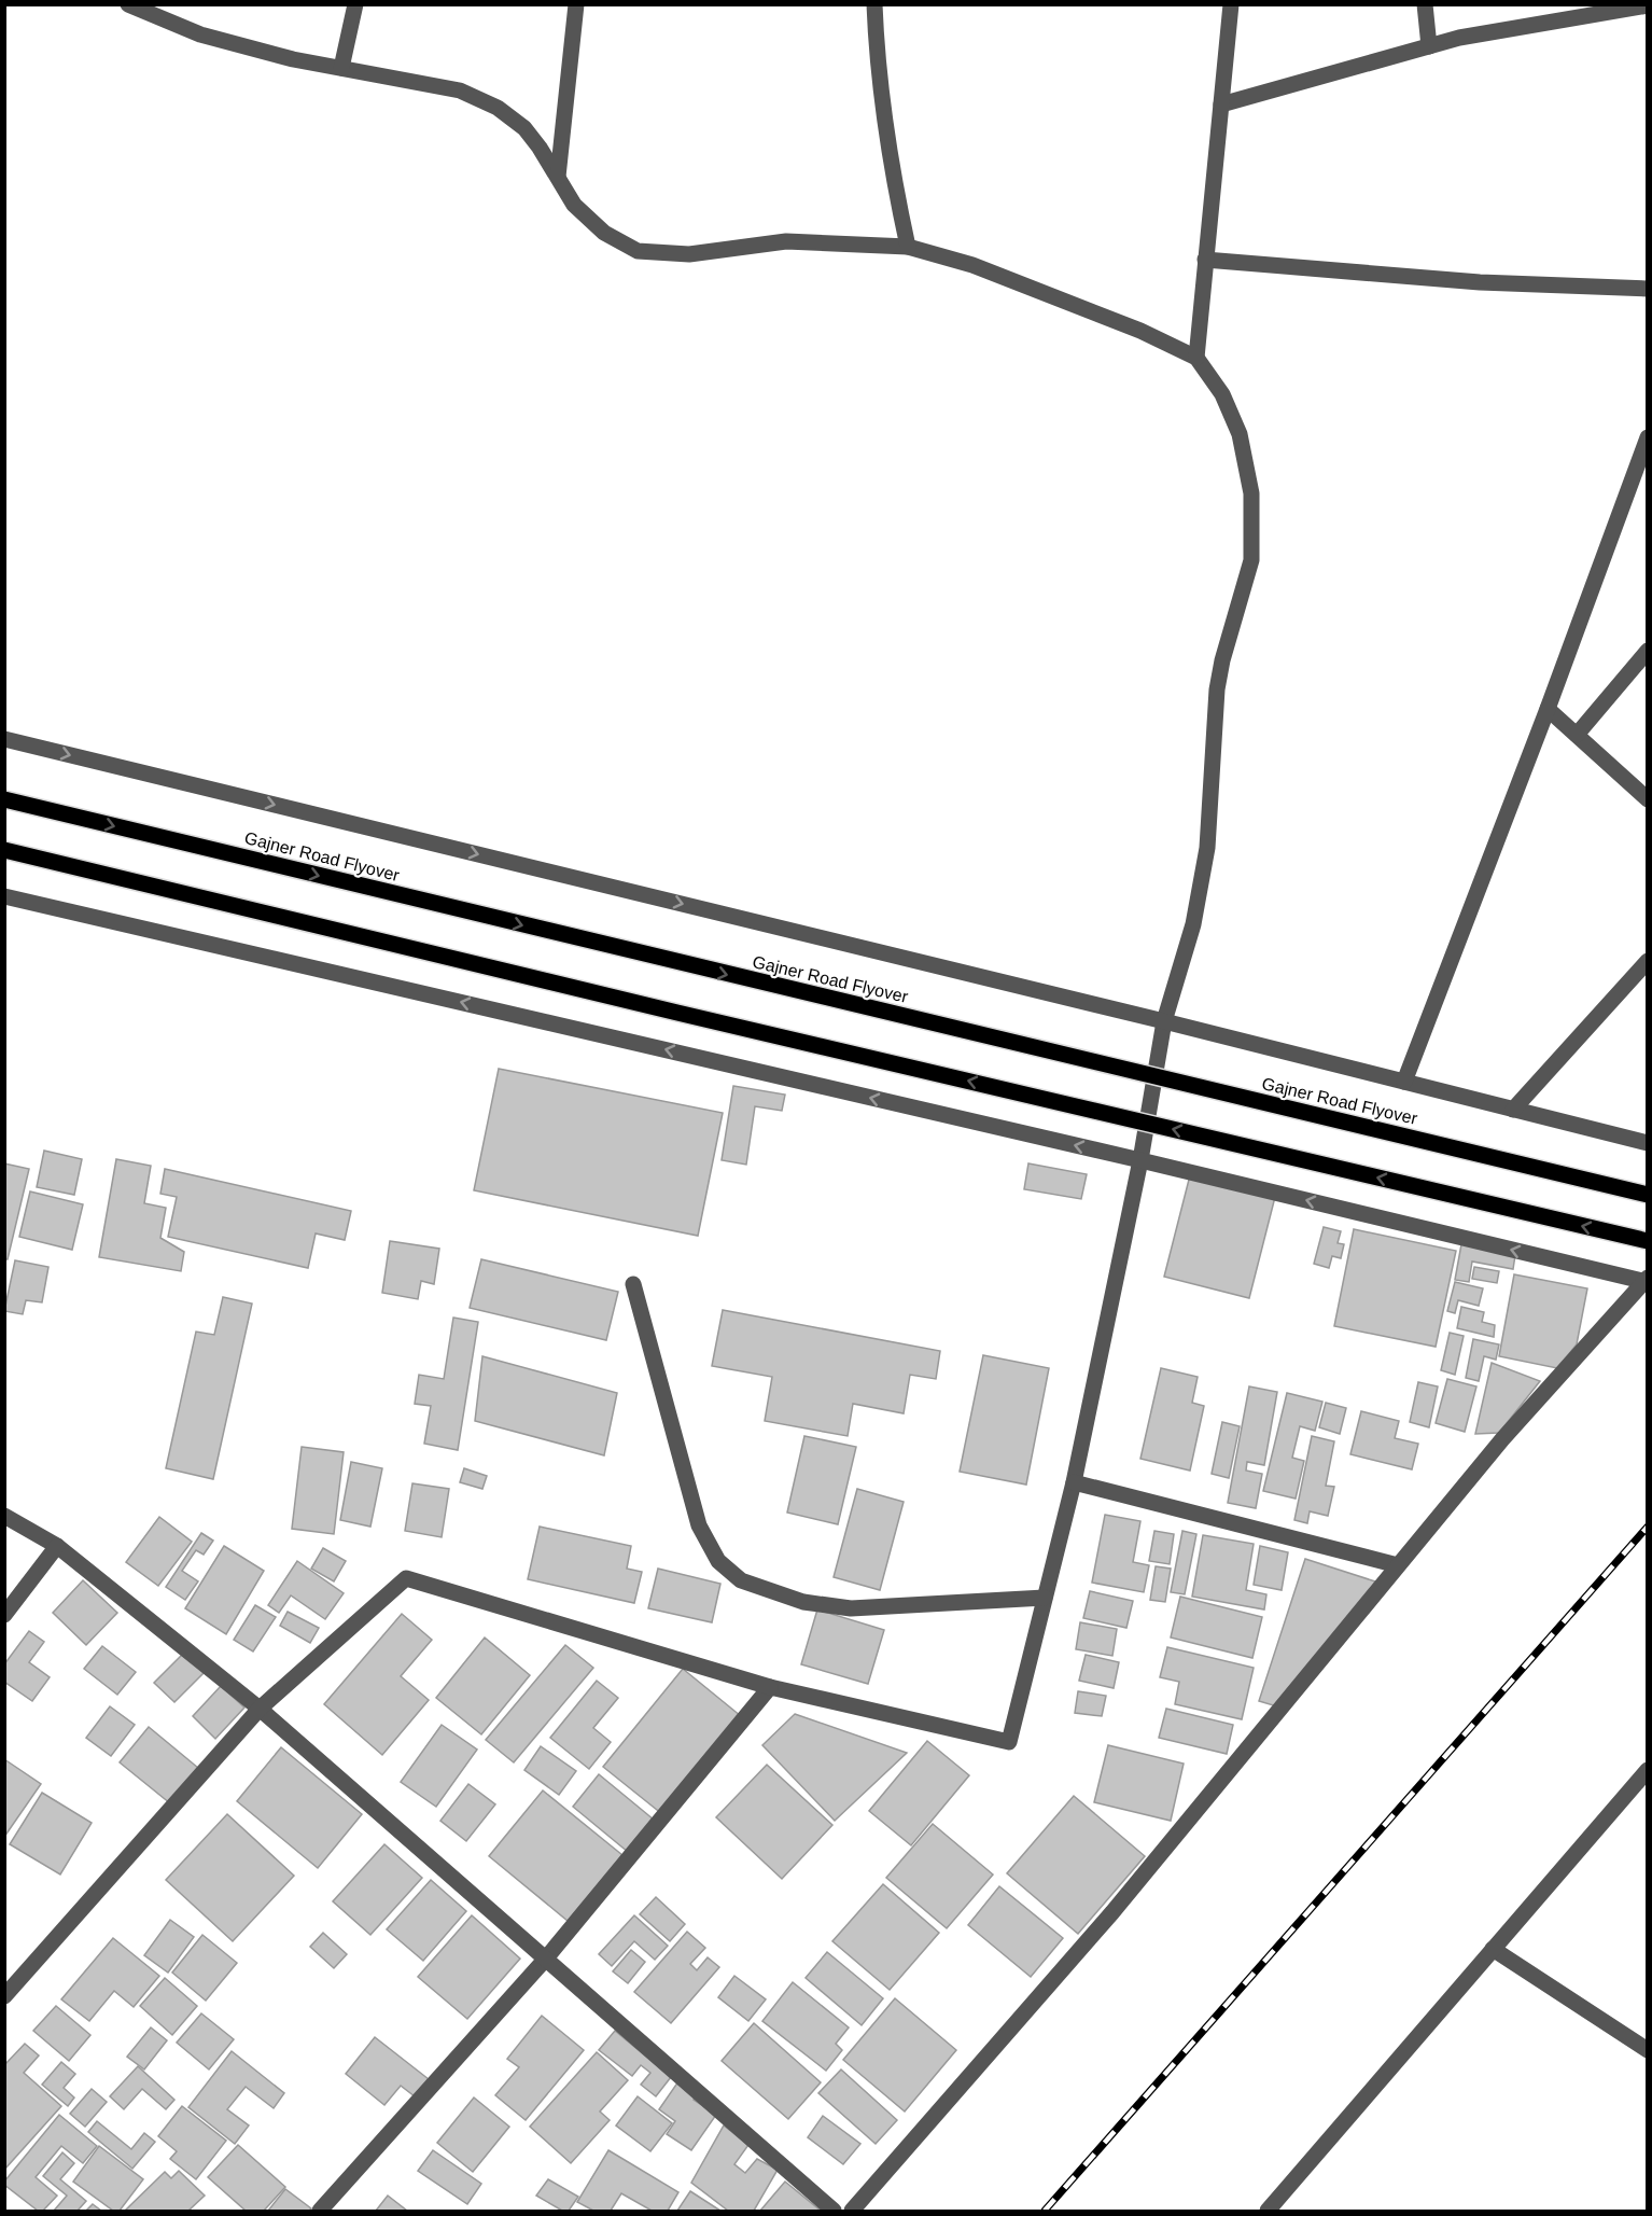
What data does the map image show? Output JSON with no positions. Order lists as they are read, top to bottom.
{
  "streets": {
    "main road": ["Gajner Road Flyover"]
  }
}
